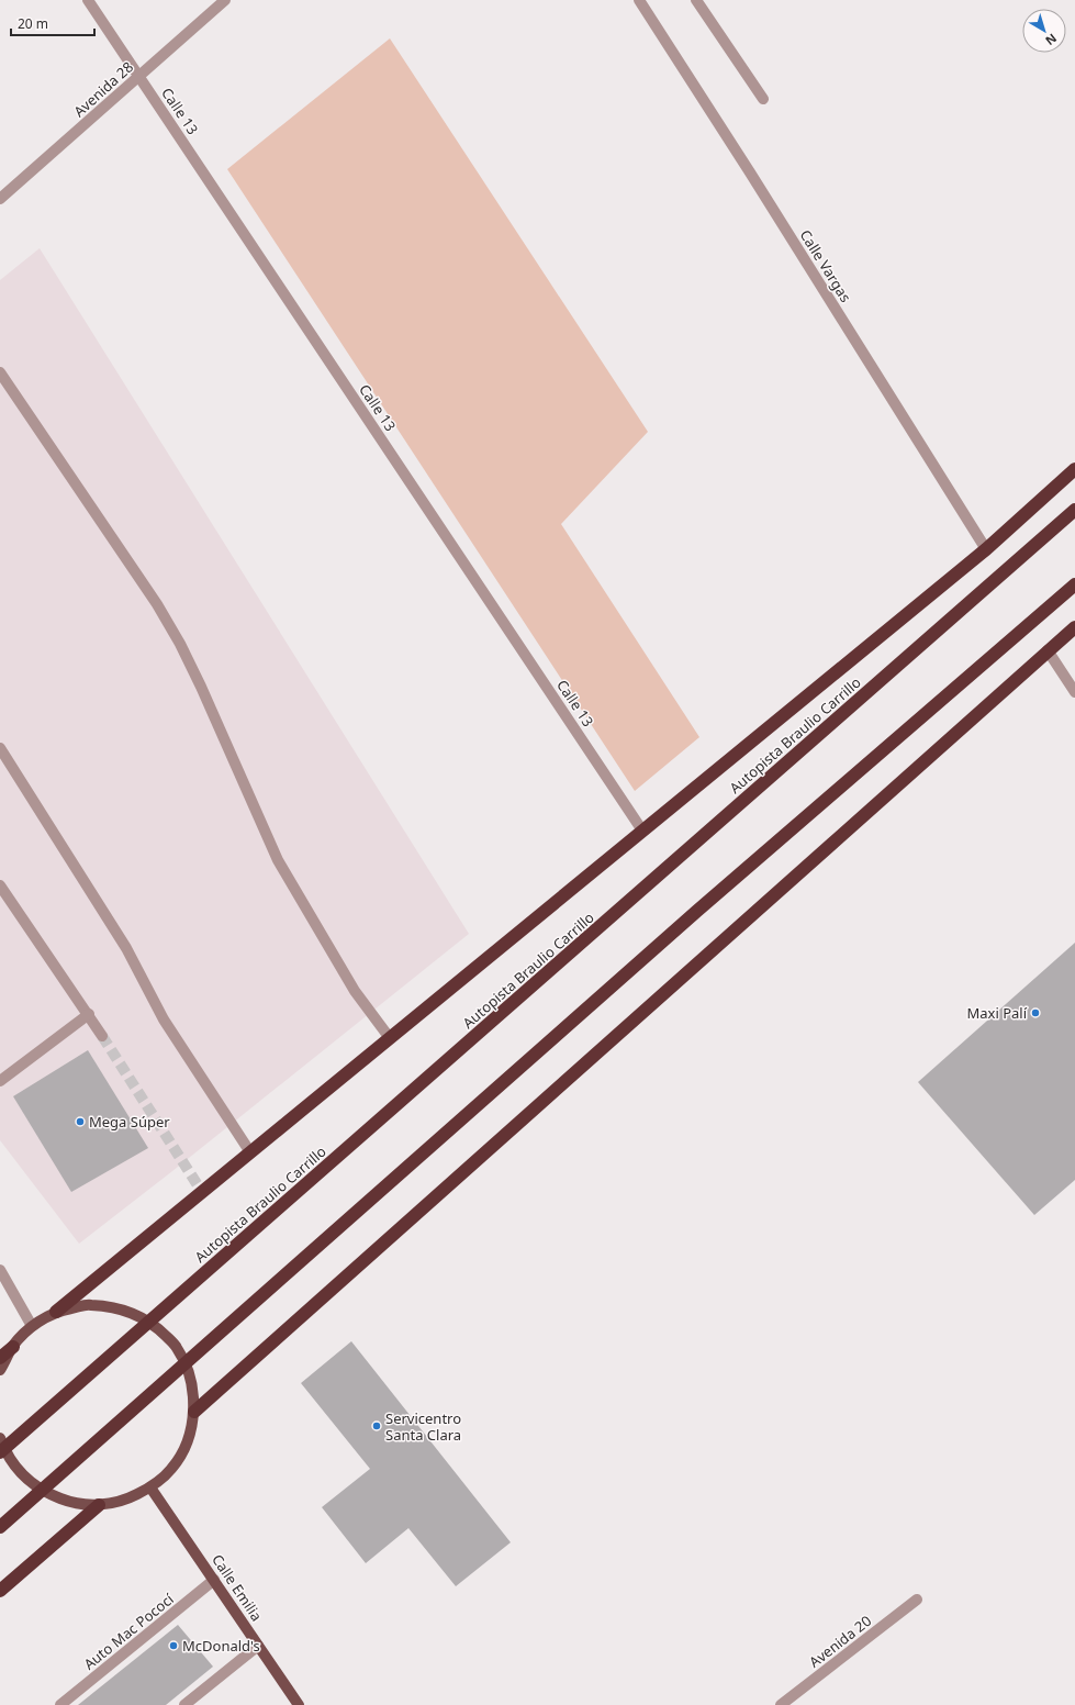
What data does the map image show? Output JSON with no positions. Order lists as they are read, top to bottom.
{
  "streets": {
    "highway": ["Autopista Braulio Carrillo"],
    "main road": ["Calle Emilia"],
    "street": [
      "Avenida 28",
      "Calle 13",
      "Calle Vargas",
      "Auto Mac Pococí",
      "Avenida 20"
    ]
  },
  "crossings": [
    ["Avenida 28", "Calle 13"],
    ["Calle Emilia", "Auto Mac Pococí"]
  ],
  "places": [
    "Maxi Palí",
    "Mega Súper",
    "Servicentro Santa Clara",
    "McDonald's"
  ],
  "scale_bar": "20 m",
  "north": "bottom right"
}
